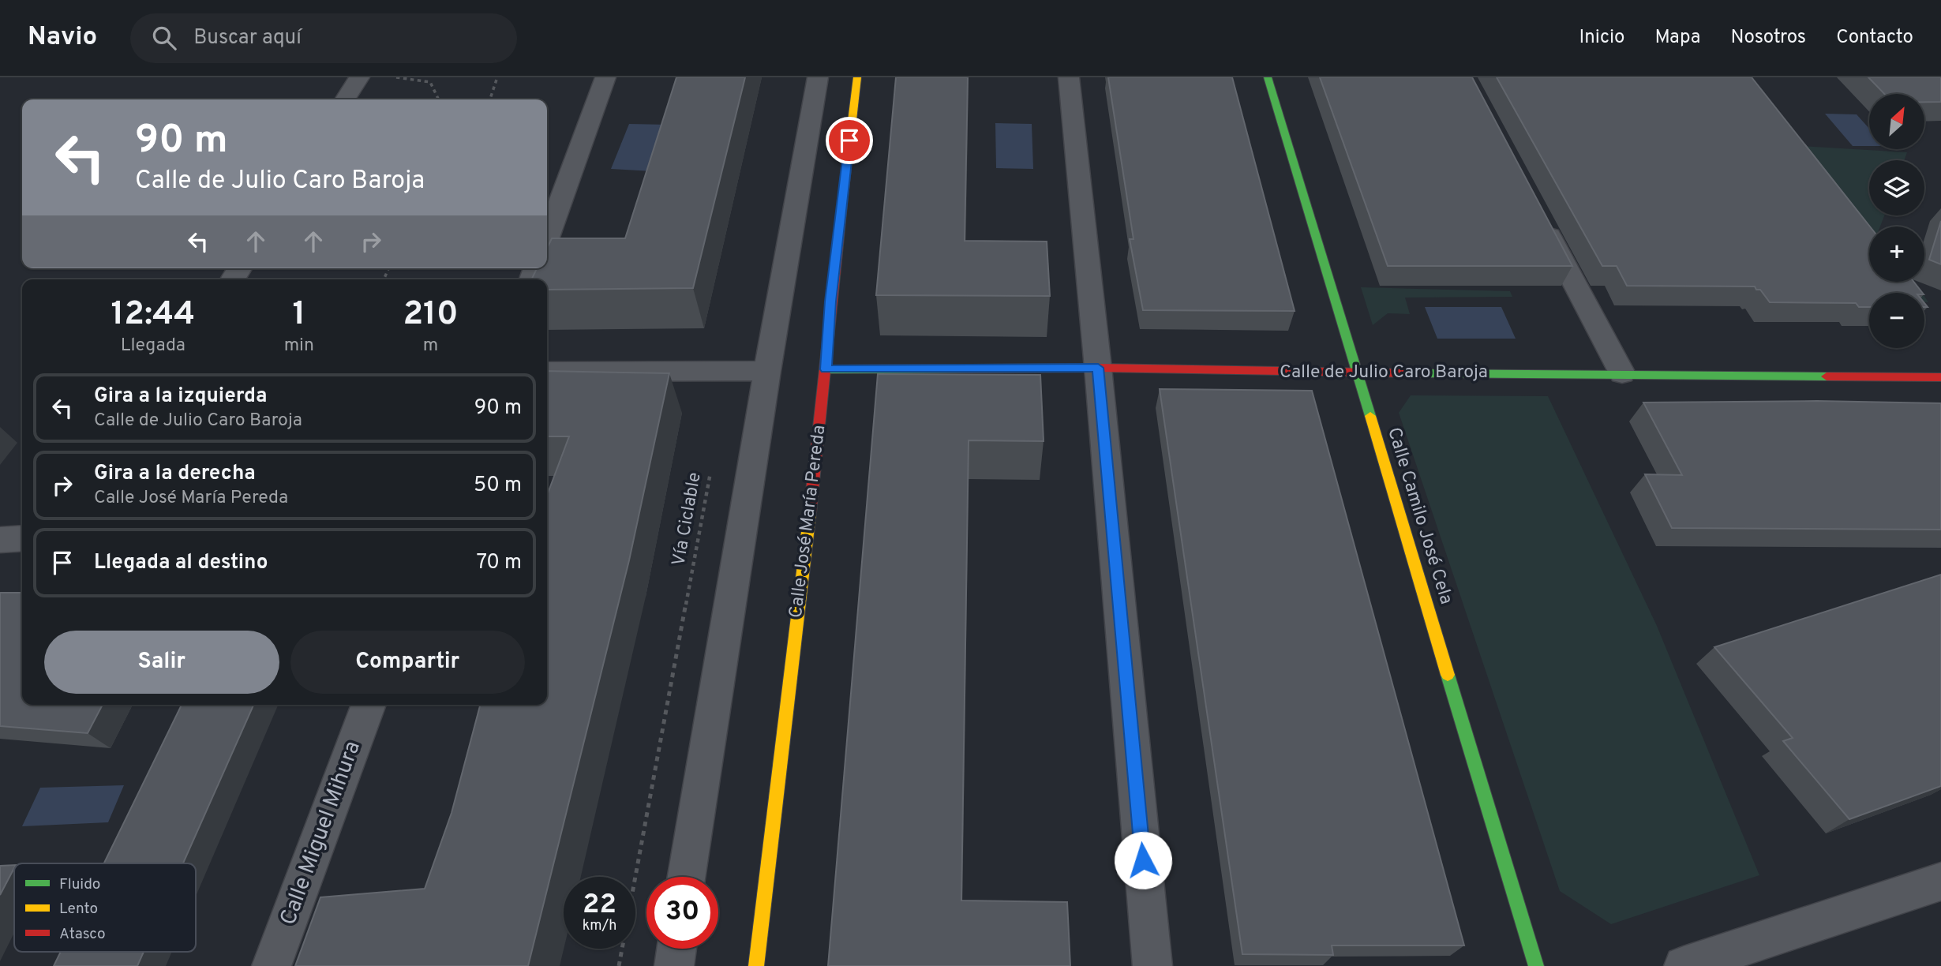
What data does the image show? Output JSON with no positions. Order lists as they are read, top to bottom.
{
  "streets": {
    "street": [
      "Calle de Julio Caro Baroja",
      "Calle Camilo José Cela",
      "Calle José María Pereda",
      "Calle Miguel Mihura"
    ],
    "path": ["Vía Ciclable"]
  },
  "crossings": [
    ["Calle de Julio Caro Baroja", "Calle Camilo José Cela"],
    ["Calle de Julio Caro Baroja", "Calle José María Pereda"]
  ],
  "legend": ["Fluido", "Lento", "Atasco"],
  "north": "top right",
  "page": {
    "header": "Navio",
    "search": "Buscar aquí",
    "nav": [
      "Inicio",
      "Mapa",
      "Nosotros",
      "Contacto"
    ],
    "map_buttons": ["+", "−"],
    "turn": ["90 m", "Calle de Julio Caro Baroja"],
    "eta": [
      "12:44",
      "Llegada",
      "1",
      "min",
      "210",
      "m"
    ],
    "list": [
      {
        "name": "Gira a la izquierda",
        "note": "Calle de Julio Caro Baroja",
        "value": "90 m"
      },
      {
        "name": "Gira a la derecha",
        "note": "Calle José María Pereda",
        "value": "50 m"
      },
      {
        "name": "Llegada al destino",
        "value": "70 m"
      }
    ],
    "buttons": ["Salir", "Compartir"],
    "speed": "22 km/h",
    "limit": "30"
  }
}
